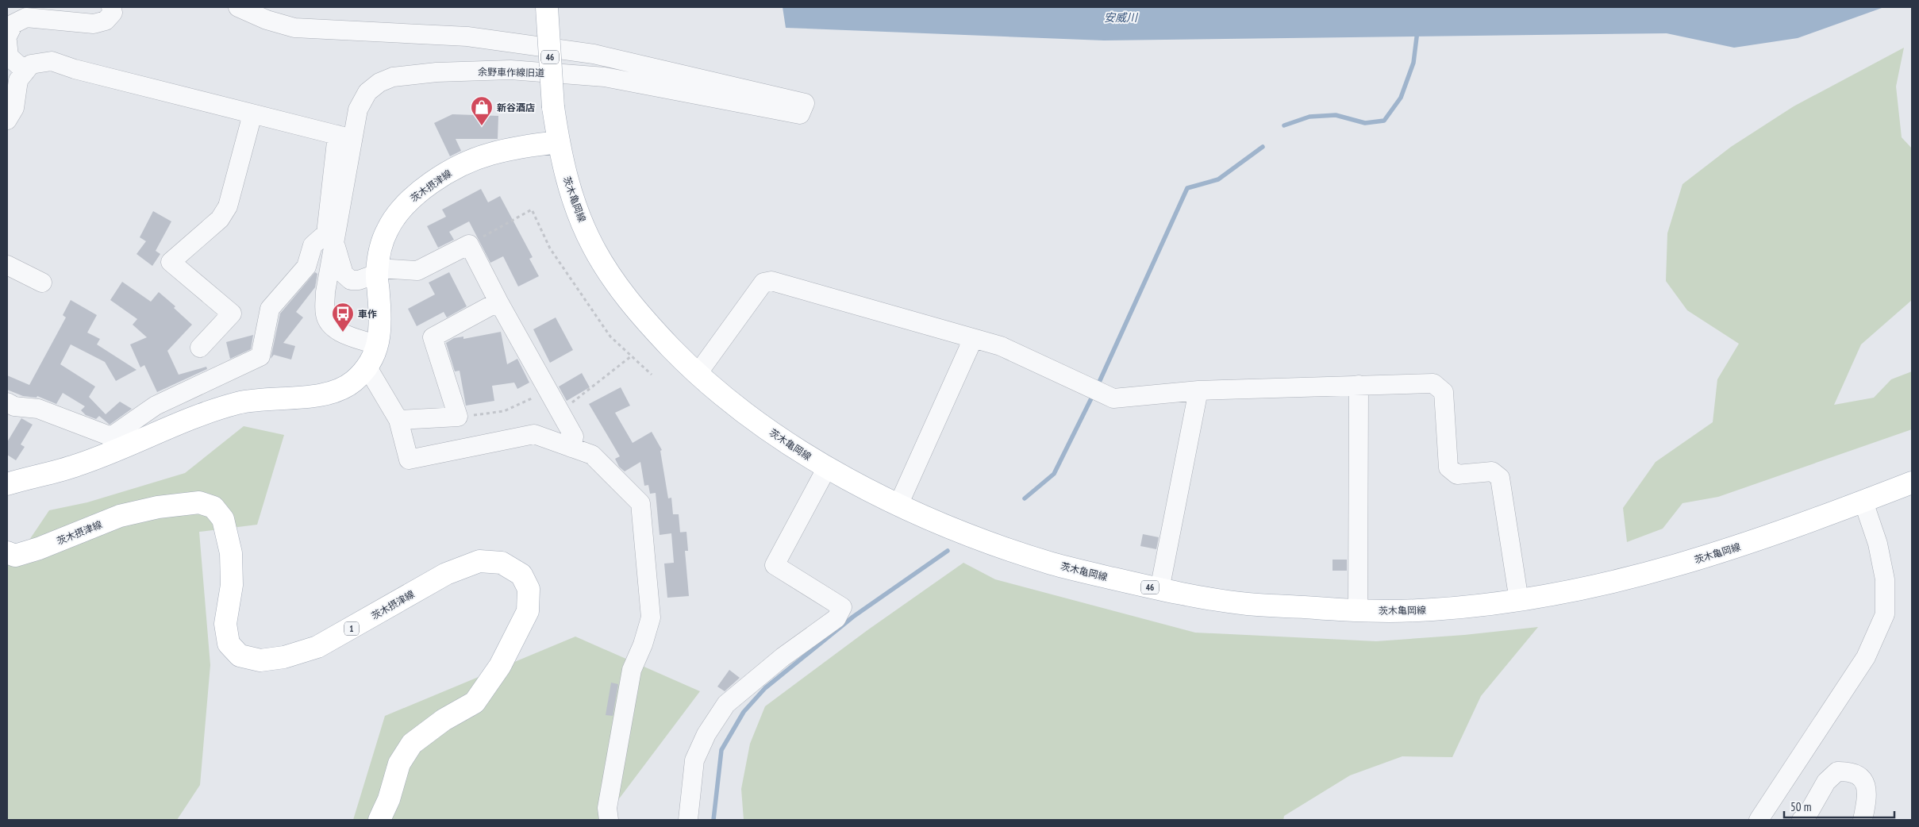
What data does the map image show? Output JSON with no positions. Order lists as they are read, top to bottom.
{
  "streets": {
    "main road": [
      "46",
      "茨木摂津線",
      "茨木亀岡線",
      "1"
    ],
    "street": ["余野車作線旧道"]
  },
  "crossings": [
    ["余野車作線旧道", "茨木摂津線"],
    ["茨木摂津線", "茨木亀岡線"]
  ],
  "water": ["安威川"],
  "places": {
    "shop": ["新谷酒店"],
    "bus stop": ["車作"]
  },
  "scale_bar": "50 m"
}
